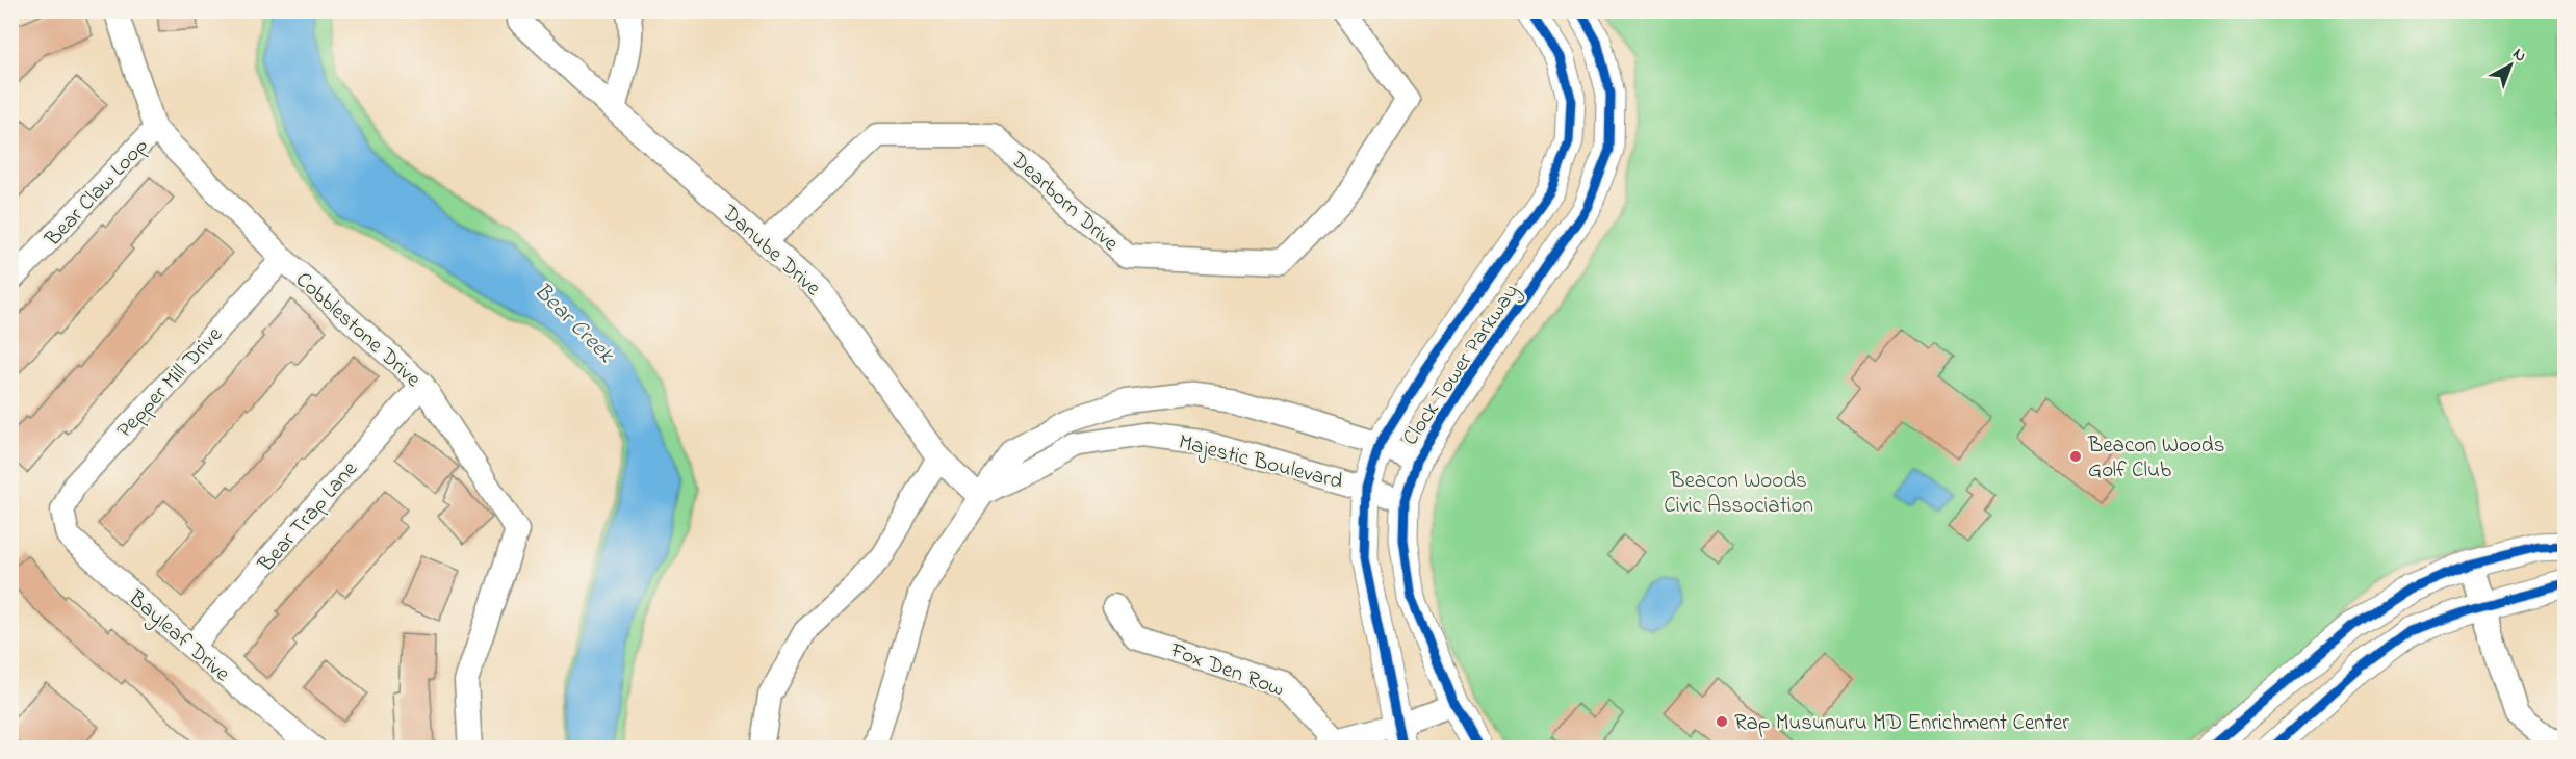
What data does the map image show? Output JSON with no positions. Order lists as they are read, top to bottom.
{
  "streets": {
    "street": [
      "Bear Claw Loop",
      "Dearborn Drive",
      "Danube Drive",
      "Cobblestone Drive",
      "Clock Tower Parkway",
      "Pepper Mill Drive",
      "Majestic Boulevard",
      "Bear Trap Lane",
      "Bayleaf Drive",
      "Fox Den Row"
    ]
  },
  "crossings": [
    ["Bear Claw Loop", "Cobblestone Drive"],
    ["Dearborn Drive", "Danube Drive"],
    ["Danube Drive", "Majestic Boulevard"],
    ["Cobblestone Drive", "Pepper Mill Drive"],
    ["Cobblestone Drive", "Bear Trap Lane"],
    ["Clock Tower Parkway", "Majestic Boulevard"],
    ["Pepper Mill Drive", "Bayleaf Drive"],
    ["Bear Trap Lane", "Bayleaf Drive"]
  ],
  "water": ["Bear Creek"],
  "parks": ["Beacon Woods Civic Association"],
  "places": ["Beacon Woods Golf Club", "Rap Musunuru MD Enrichment Center"],
  "north": "top right"
}
